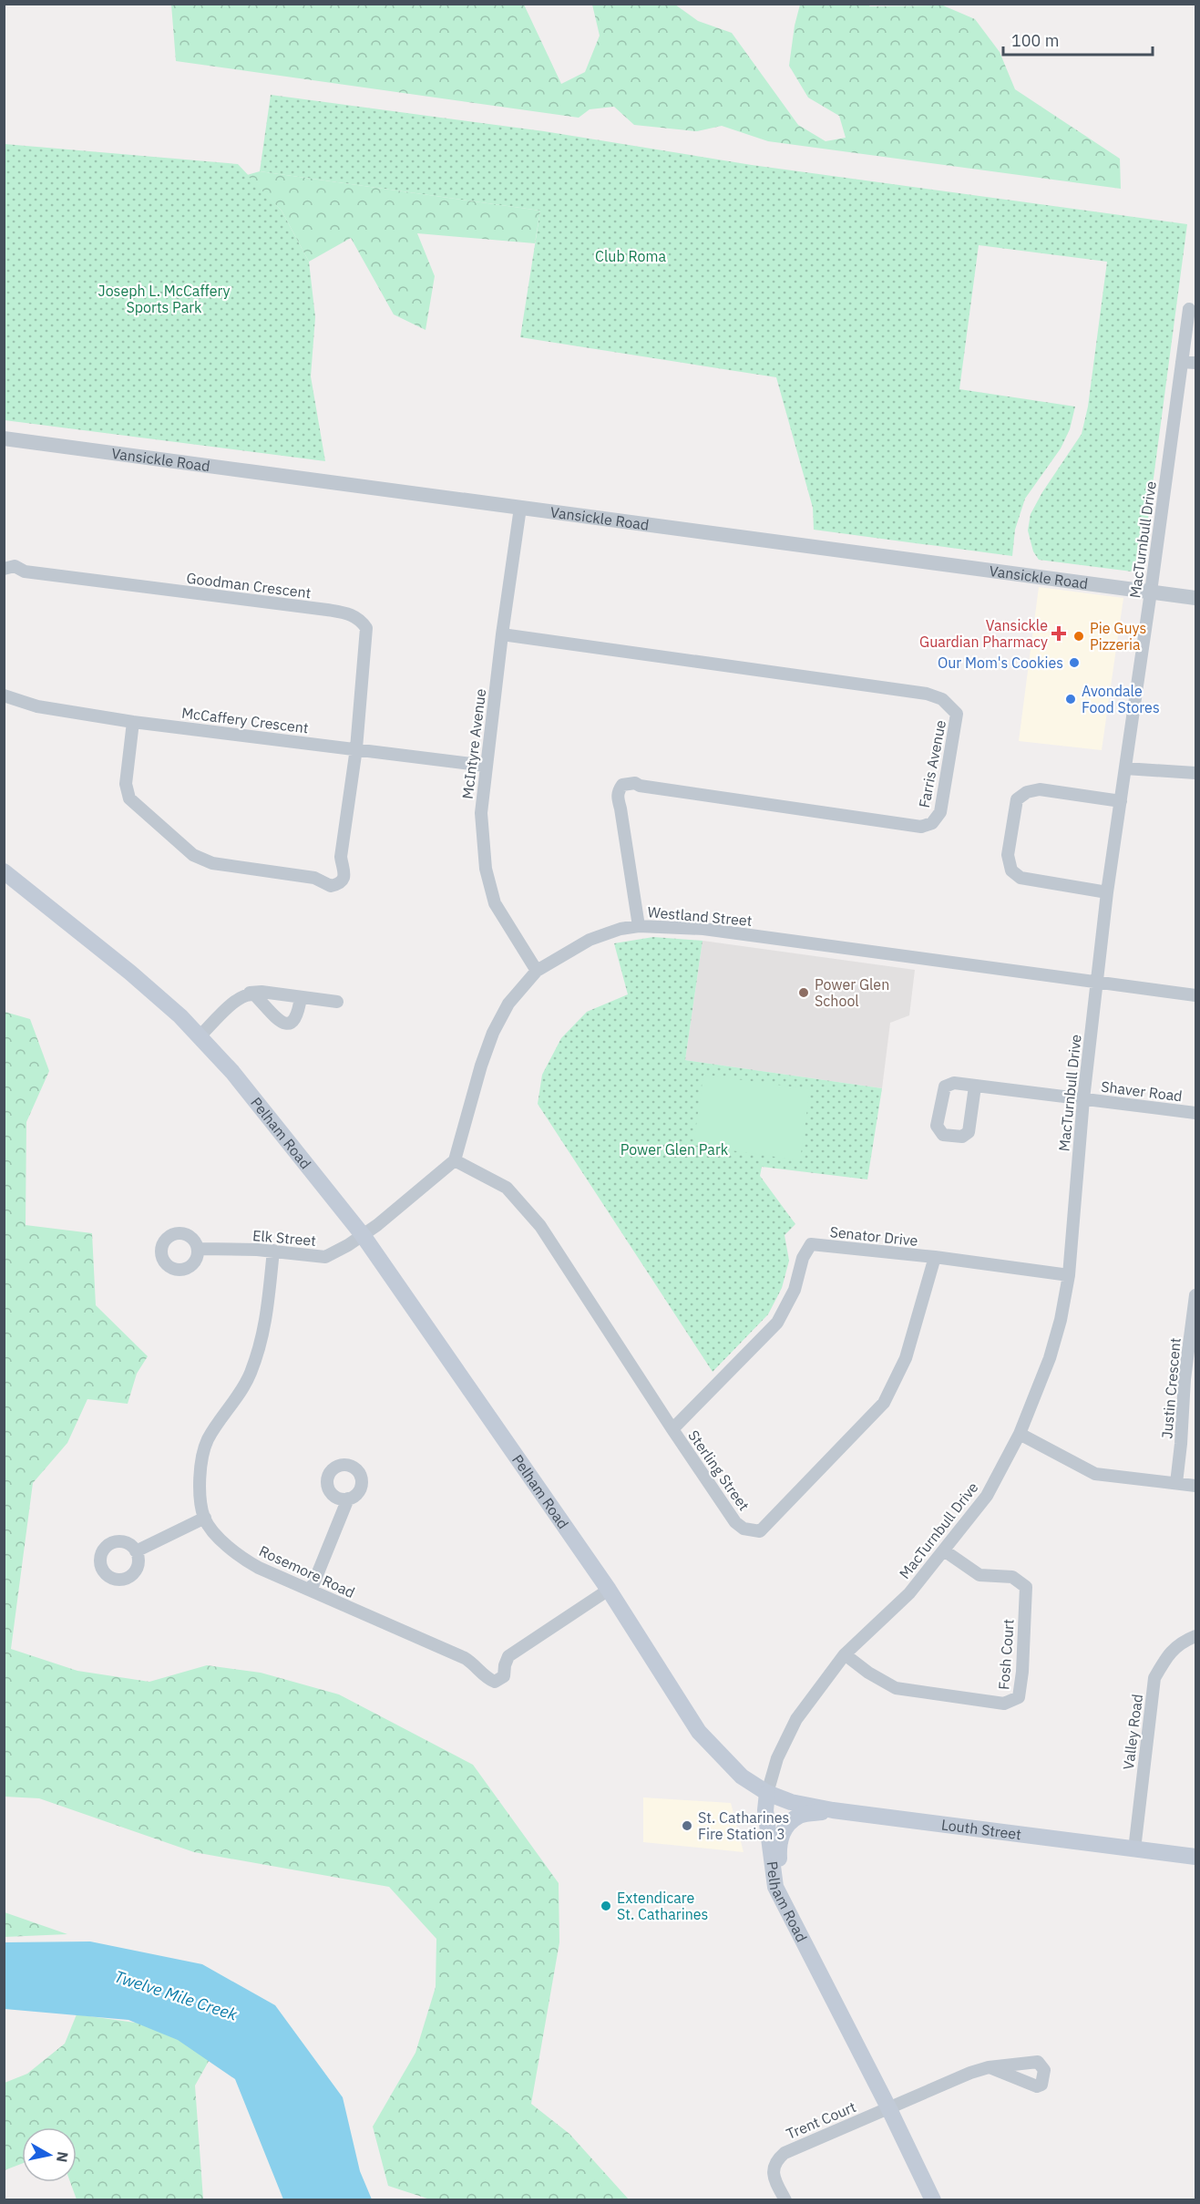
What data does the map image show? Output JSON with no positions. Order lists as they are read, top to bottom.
{
  "streets": {
    "main road": ["Pelham Road", "Louth Street"],
    "street": [
      "Vansickle Road",
      "MacTurnbull Drive",
      "Goodman Crescent",
      "McCaffery Crescent",
      "McIntyre Avenue",
      "Farris Avenue",
      "Westland Street",
      "Shaver Road",
      "Senator Drive",
      "Elk Street",
      "Justin Crescent",
      "Sterling Street",
      "Rosemore Road",
      "Fosh Court",
      "Valley Road",
      "Trent Court"
    ]
  },
  "crossings": [
    ["Vansickle Road", "MacTurnbull Drive"],
    ["Vansickle Road", "McIntyre Avenue"],
    ["MacTurnbull Drive", "Westland Street"],
    ["MacTurnbull Drive", "Shaver Road"],
    ["MacTurnbull Drive", "Pelham Road"],
    ["MacTurnbull Drive", "Senator Drive"],
    ["MacTurnbull Drive", "Fosh Court"],
    ["MacTurnbull Drive", "Louth Street"],
    ["Goodman Crescent", "McCaffery Crescent"],
    ["McCaffery Crescent", "McIntyre Avenue"],
    ["McIntyre Avenue", "Farris Avenue"],
    ["McIntyre Avenue", "Westland Street"],
    ["Farris Avenue", "Westland Street"],
    ["Westland Street", "Sterling Street"],
    ["Pelham Road", "Elk Street"],
    ["Pelham Road", "Rosemore Road"],
    ["Pelham Road", "Louth Street"],
    ["Pelham Road", "Trent Court"],
    ["Senator Drive", "Sterling Street"],
    ["Elk Street", "Rosemore Road"],
    ["Valley Road", "Louth Street"]
  ],
  "water": ["Twelve Mile Creek"],
  "parks": ["Club Roma", "Joseph L. McCaffery Sports Park", "Power Glen Park"],
  "places": {
    "health": ["Vansickle Guardian Pharmacy"],
    "other": [
      "Pie Guys Pizzeria",
      "Our Mom's Cookies",
      "Avondale Food Stores",
      "Power Glen School",
      "St. Catharines Fire Station 3",
      "Extendicare St. Catharines"
    ]
  },
  "scale_bar": "100 m",
  "north": "right"
}
